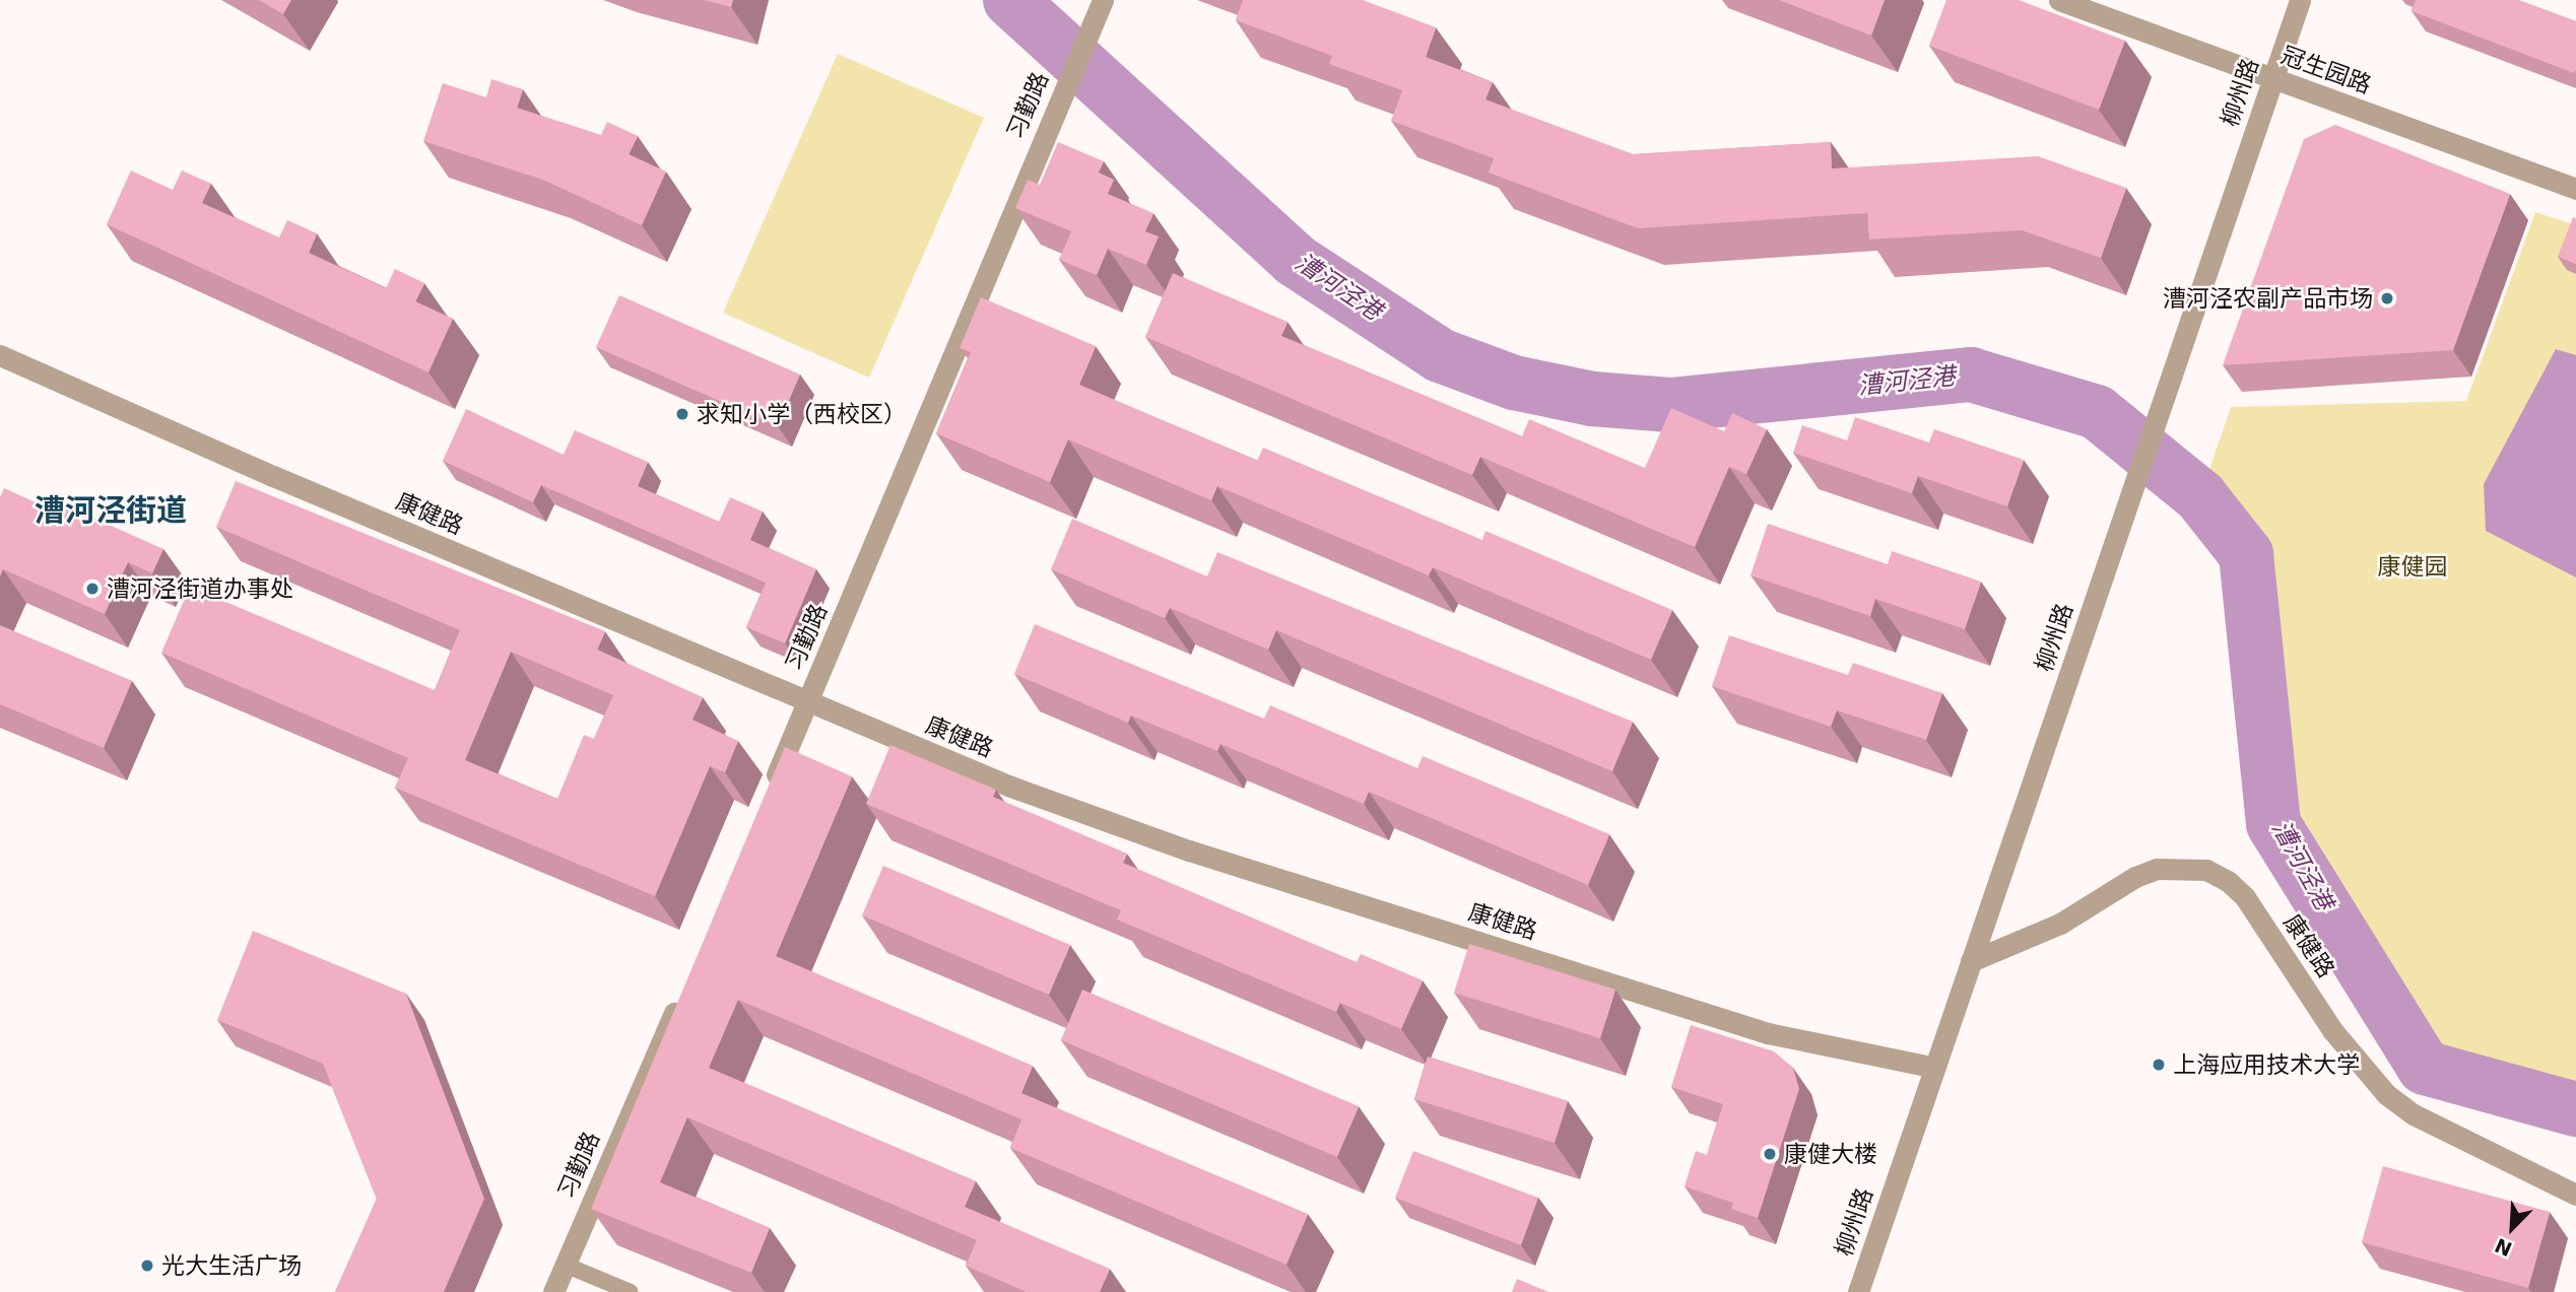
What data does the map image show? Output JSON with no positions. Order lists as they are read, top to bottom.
{
  "streets": {
    "street": [
      "冠生园路",
      "柳州路",
      "习勤路",
      "康健路"
    ]
  },
  "crossings": [
    ["冠生园路", "柳州路"],
    ["柳州路", "康健路"],
    ["习勤路", "康健路"]
  ],
  "districts": ["漕河泾街道"],
  "water": ["漕河泾港"],
  "parks": ["康健园"],
  "places": [
    "漕河泾农副产品市场",
    "求知小学（西校区）",
    "漕河泾街道办事处",
    "上海应用技术大学",
    "康健大楼",
    "光大生活广场"
  ],
  "north": "bottom left"
}
